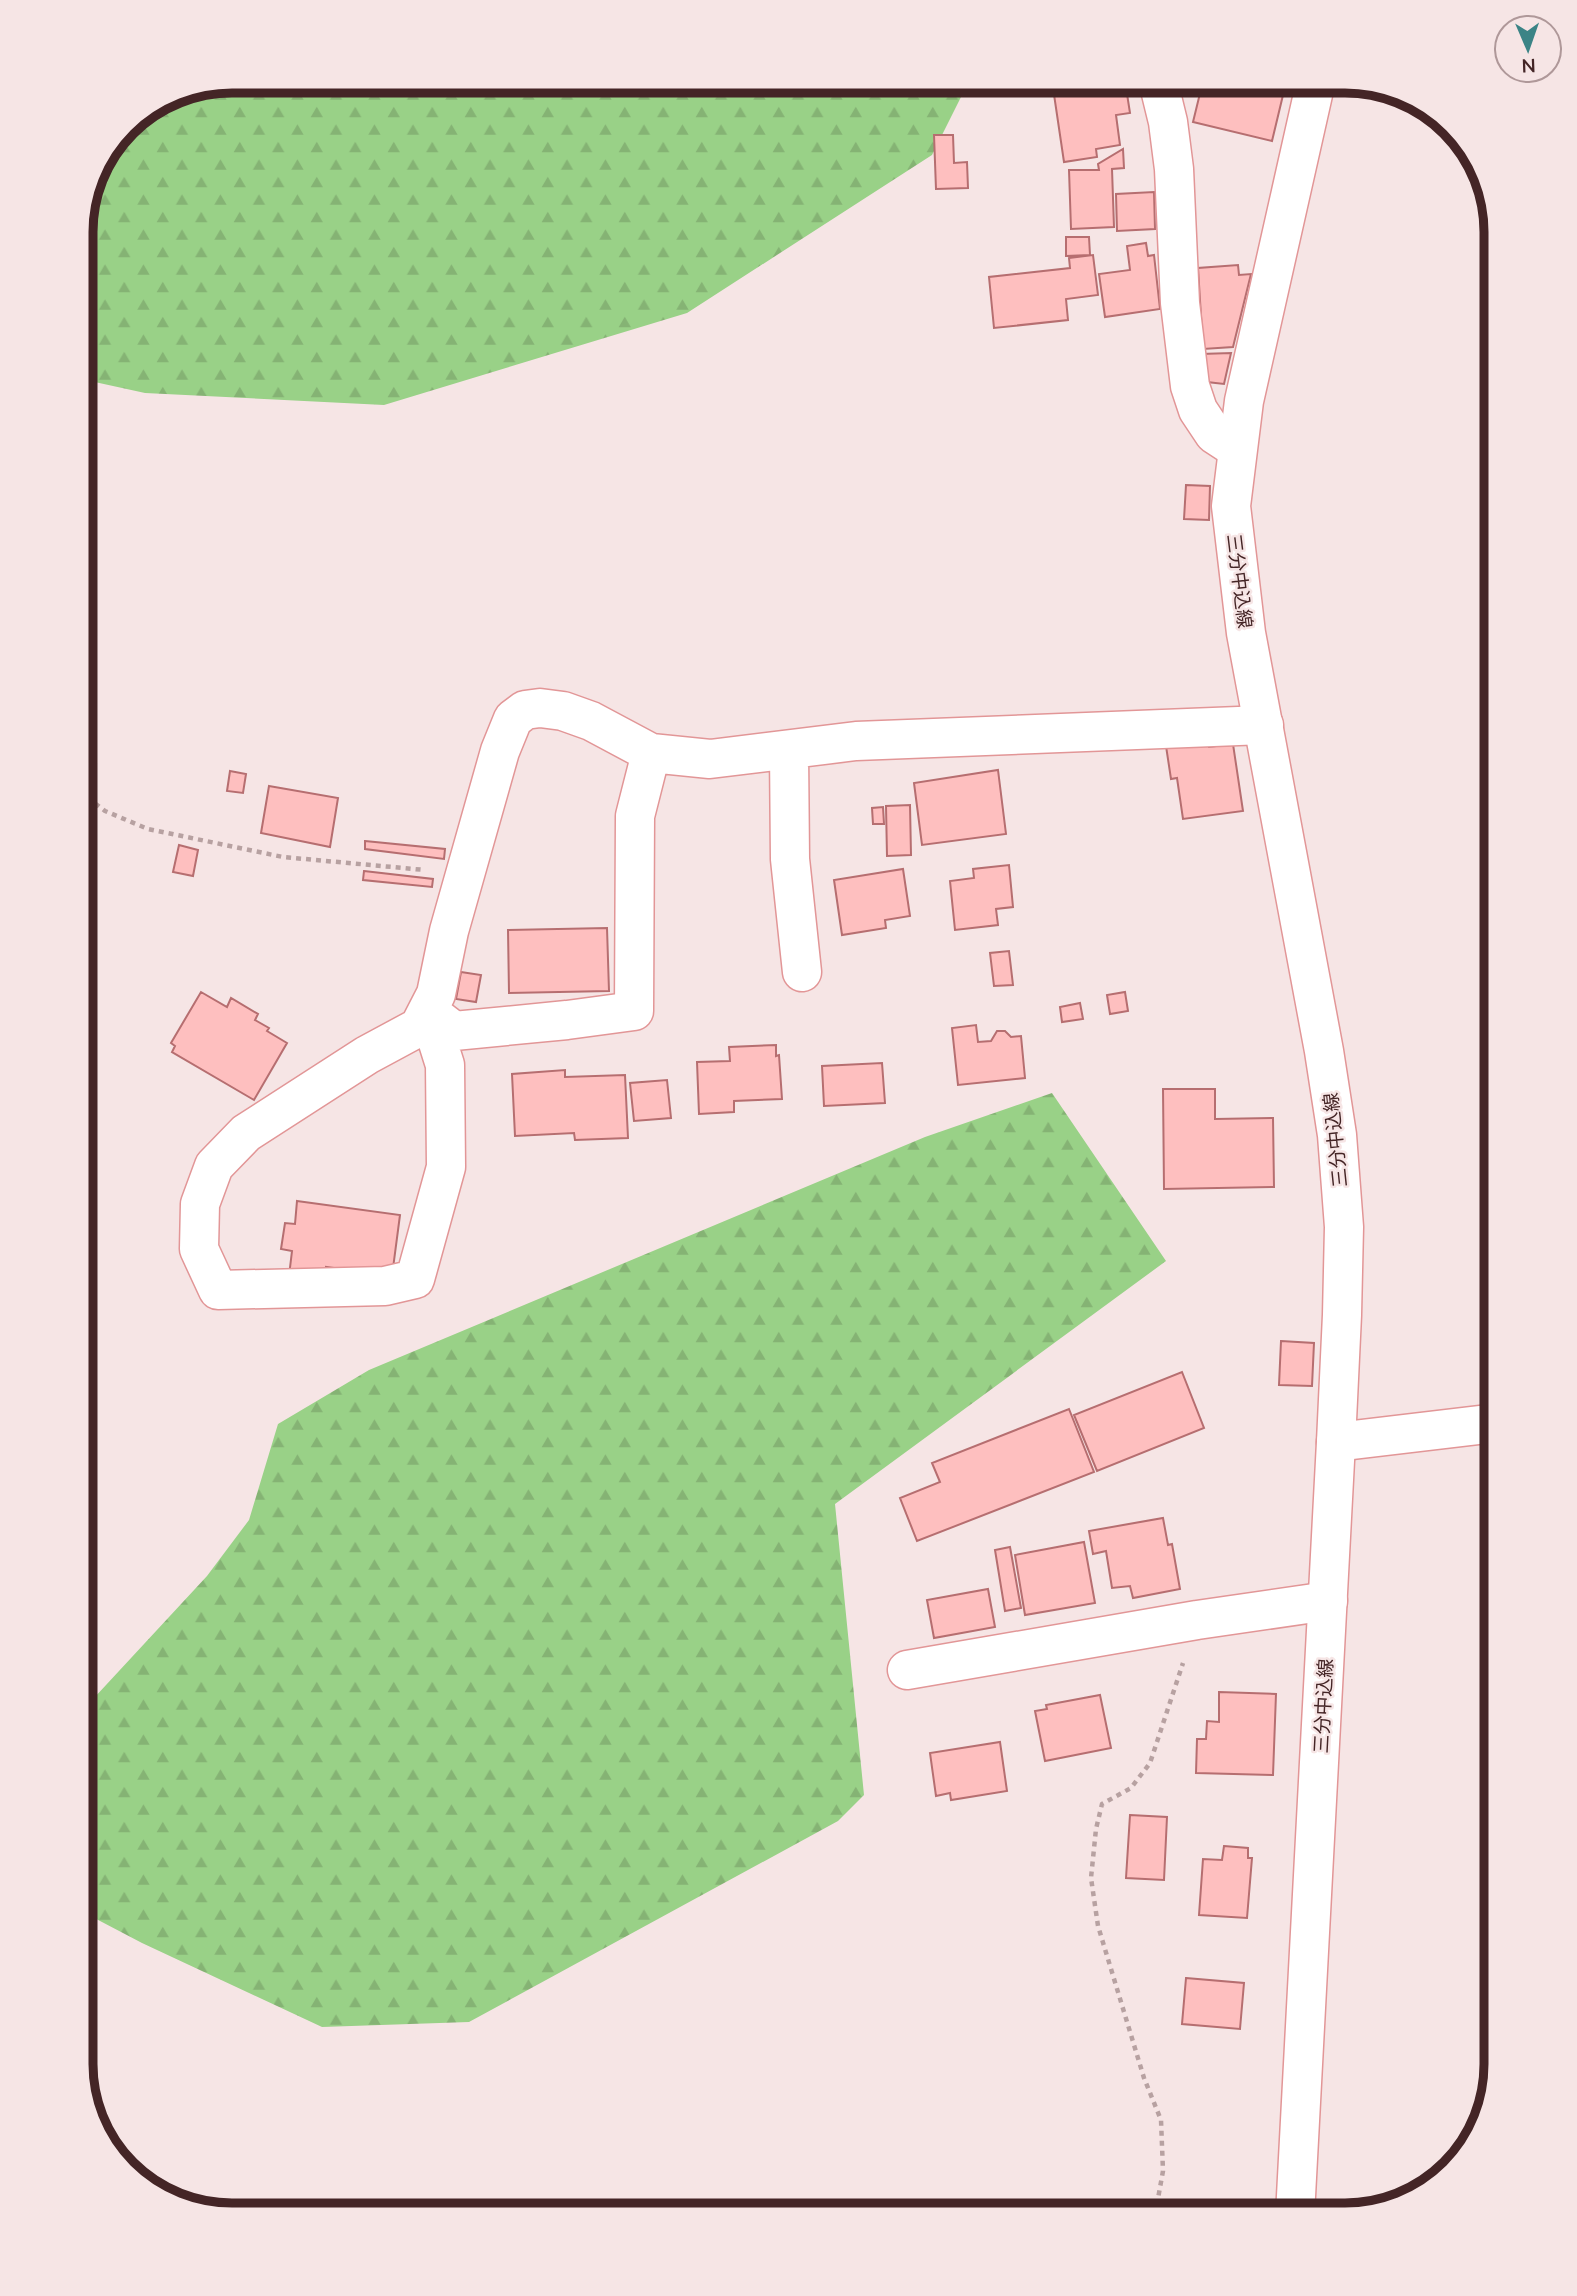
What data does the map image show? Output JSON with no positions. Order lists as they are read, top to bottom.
{
  "streets": {
    "street": ["三分中込線"]
  },
  "north": "bottom"
}
